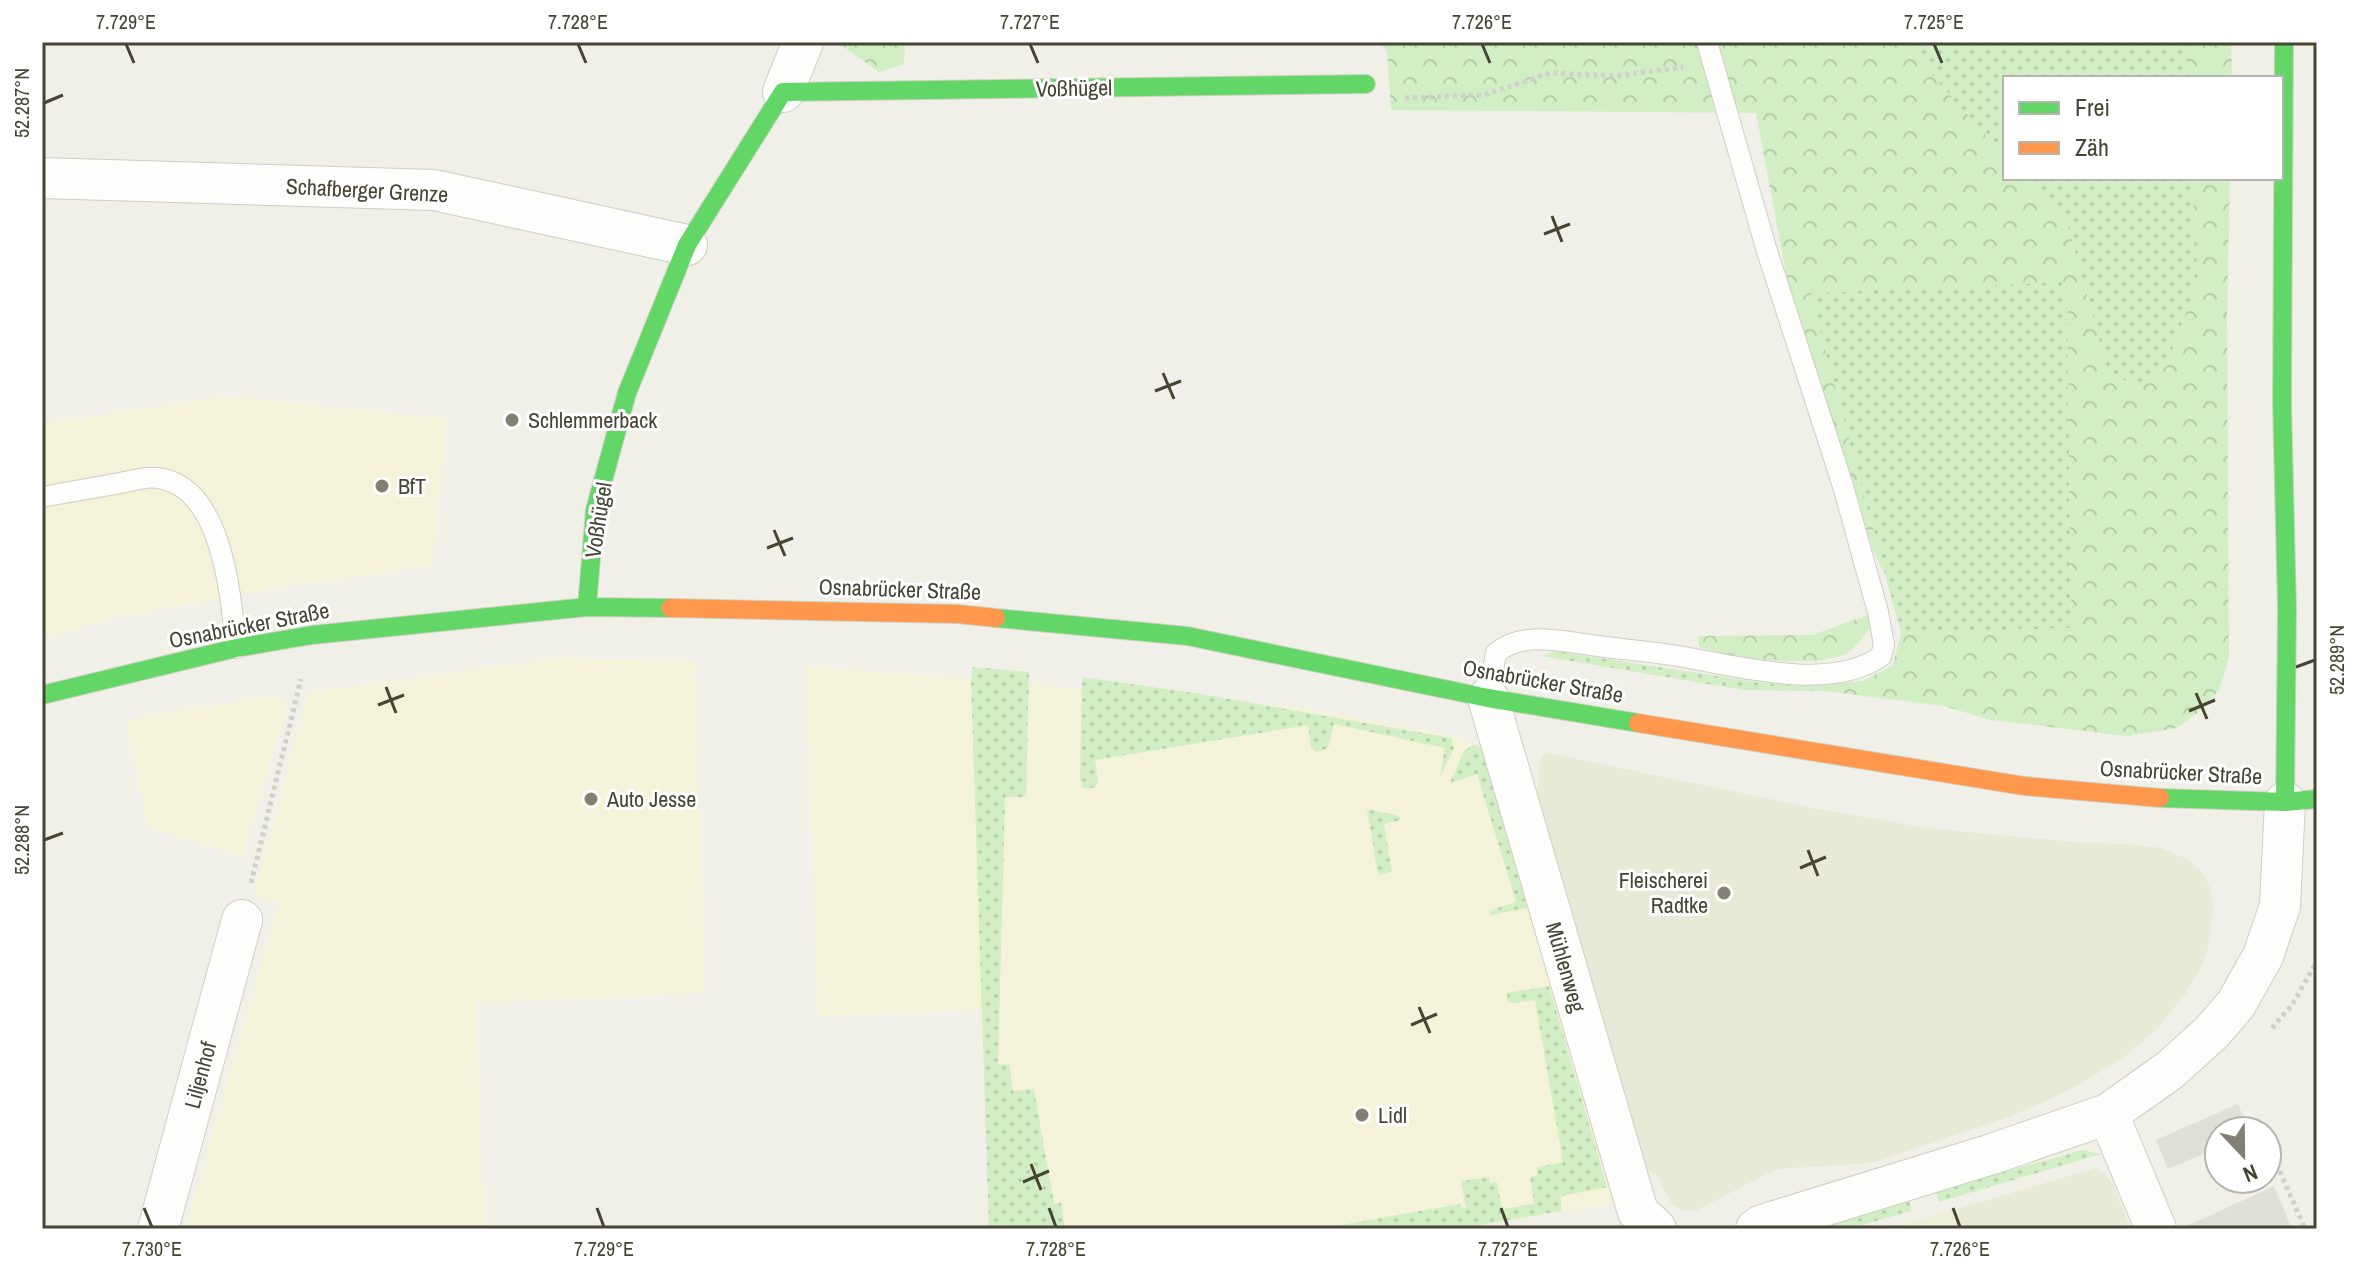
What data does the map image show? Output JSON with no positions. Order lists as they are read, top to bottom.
{
  "streets": {
    "main road": ["Voßhügel", "Osnabrücker Straße"],
    "street": ["Schafberger Grenze", "Mühlenweg", "Liljenhof"]
  },
  "crossings": [
    ["Voßhügel", "Schafberger Grenze"],
    ["Voßhügel", "Osnabrücker Straße"],
    ["Osnabrücker Straße", "Mühlenweg"]
  ],
  "places": [
    "Schlemmerback",
    "BfT",
    "Auto Jesse",
    "Fleischerei Radtke",
    "Lidl"
  ],
  "legend": ["Frei", "Zäh"],
  "north": "bottom",
  "coordinates": [
    "7.729°E",
    "7.728°E",
    "7.727°E",
    "7.726°E",
    "7.725°E",
    "52.287°N",
    "52.289°N",
    "52.288°N",
    "7.730°E"
  ]
}
